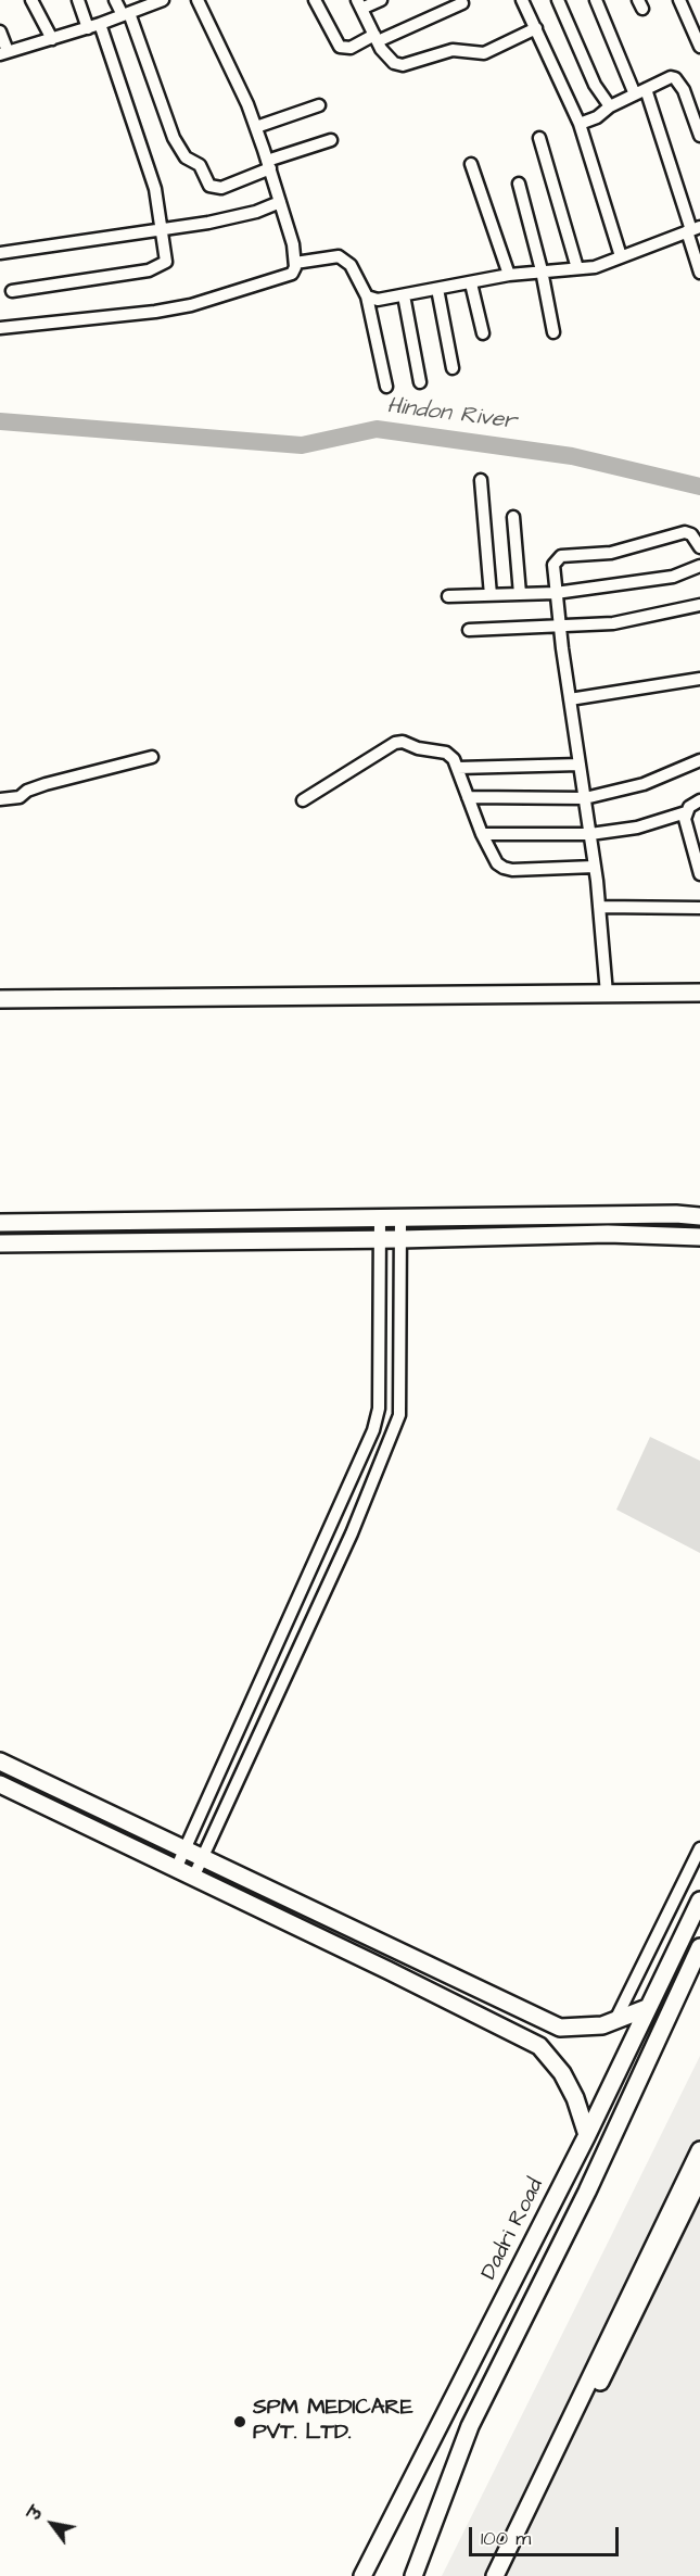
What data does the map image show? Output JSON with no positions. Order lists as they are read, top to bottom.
{
  "streets": {
    "street": ["Dadri Road"]
  },
  "water": ["Hindon River"],
  "places": ["SPM MEDICARE PVT. LTD."],
  "scale_bar": "100 m",
  "north": "top left"
}
